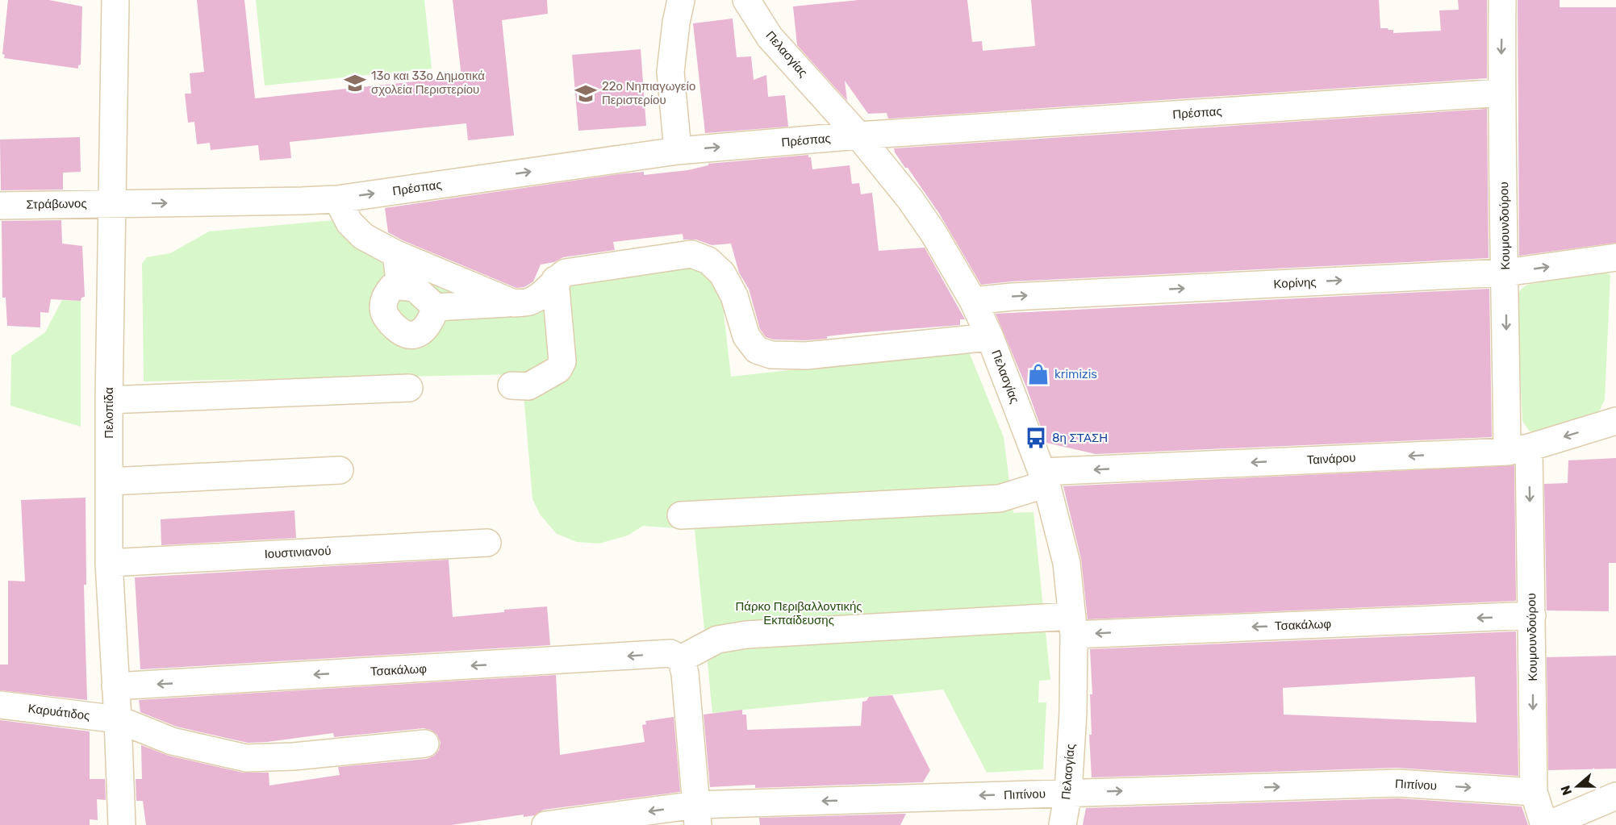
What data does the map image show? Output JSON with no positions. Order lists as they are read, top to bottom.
{
  "streets": {
    "street": [
      "Πελασγίας",
      "Πρέσπας",
      "Στράβωνος",
      "Κουμουνδούρου",
      "Κορίνης",
      "Πελοπίδα",
      "Ταινάρου",
      "Ιουστινιανού",
      "Τσακάλωφ",
      "Καρυάτιδος",
      "Πιπίνου"
    ]
  },
  "crossings": [
    ["Πελασγίας", "Πρέσπας"],
    ["Πελασγίας", "Κορίνης"],
    ["Πελασγίας", "Ταινάρου"],
    ["Πελασγίας", "Τσακάλωφ"],
    ["Πελασγίας", "Πιπίνου"],
    ["Πρέσπας", "Στράβωνος"],
    ["Πρέσπας", "Κουμουνδούρου"],
    ["Πρέσπας", "Πελοπίδα"],
    ["Στράβωνος", "Πελοπίδα"],
    ["Κουμουνδούρου", "Κορίνης"],
    ["Κουμουνδούρου", "Ταινάρου"],
    ["Κουμουνδούρου", "Τσακάλωφ"],
    ["Κουμουνδούρου", "Πιπίνου"],
    ["Πελοπίδα", "Ιουστινιανού"],
    ["Πελοπίδα", "Τσακάλωφ"],
    ["Πελοπίδα", "Καρυάτιδος"]
  ],
  "one_way": [
    "Κουμουνδούρου",
    "Κορίνης",
    "Ταινάρου",
    "Τσακάλωφ"
  ],
  "parks": ["Πάρκο Περιβαλλοντικής Εκπαίδευσης"],
  "places": {
    "school or university": ["13ο και 33ο Δημοτικά σχολεία Περιστερίου", "22ο Νηπιαγωγείο Περιστερίου"],
    "shop": ["krimizis"],
    "bus stop": ["8η ΣΤΑΣΗ"]
  },
  "north": "left"
}
